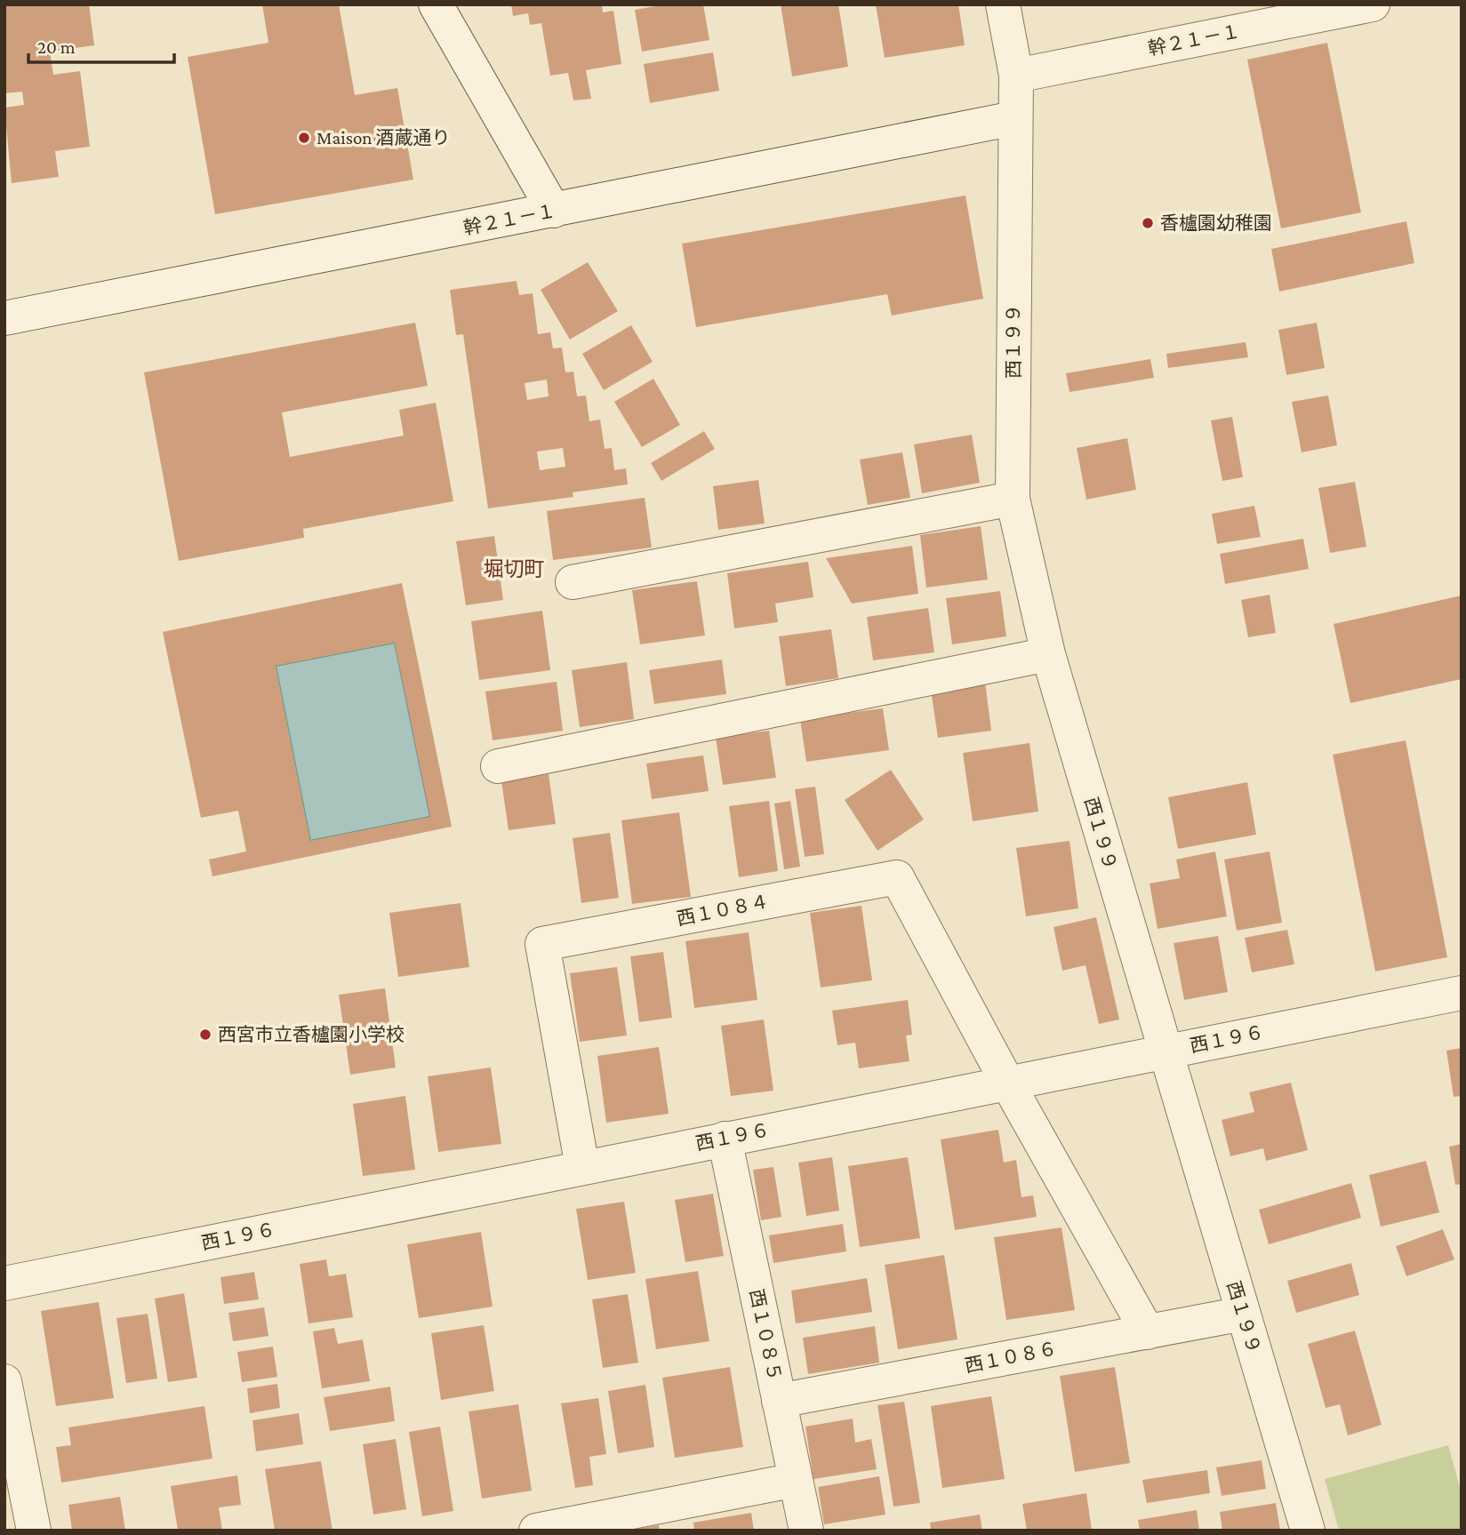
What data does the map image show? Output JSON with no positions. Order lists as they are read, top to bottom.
{
  "streets": {
    "street": [
      "幹２１－１",
      "西１９９",
      "西１０８４",
      "西１９６",
      "西１０８５",
      "西１０８６"
    ]
  },
  "crossings": [
    ["幹２１－１", "西１９９"],
    ["西１９９", "西１９６"],
    ["西１９９", "西１０８６"],
    ["西１０８４", "西１９６"],
    ["西１９６", "西１０８５"],
    ["西１０８５", "西１０８６"]
  ],
  "districts": ["堀切町"],
  "places": ["Maison 酒蔵通り", "香櫨園幼稚園", "西宮市立香櫨園小学校"],
  "scale_bar": "20 m"
}
